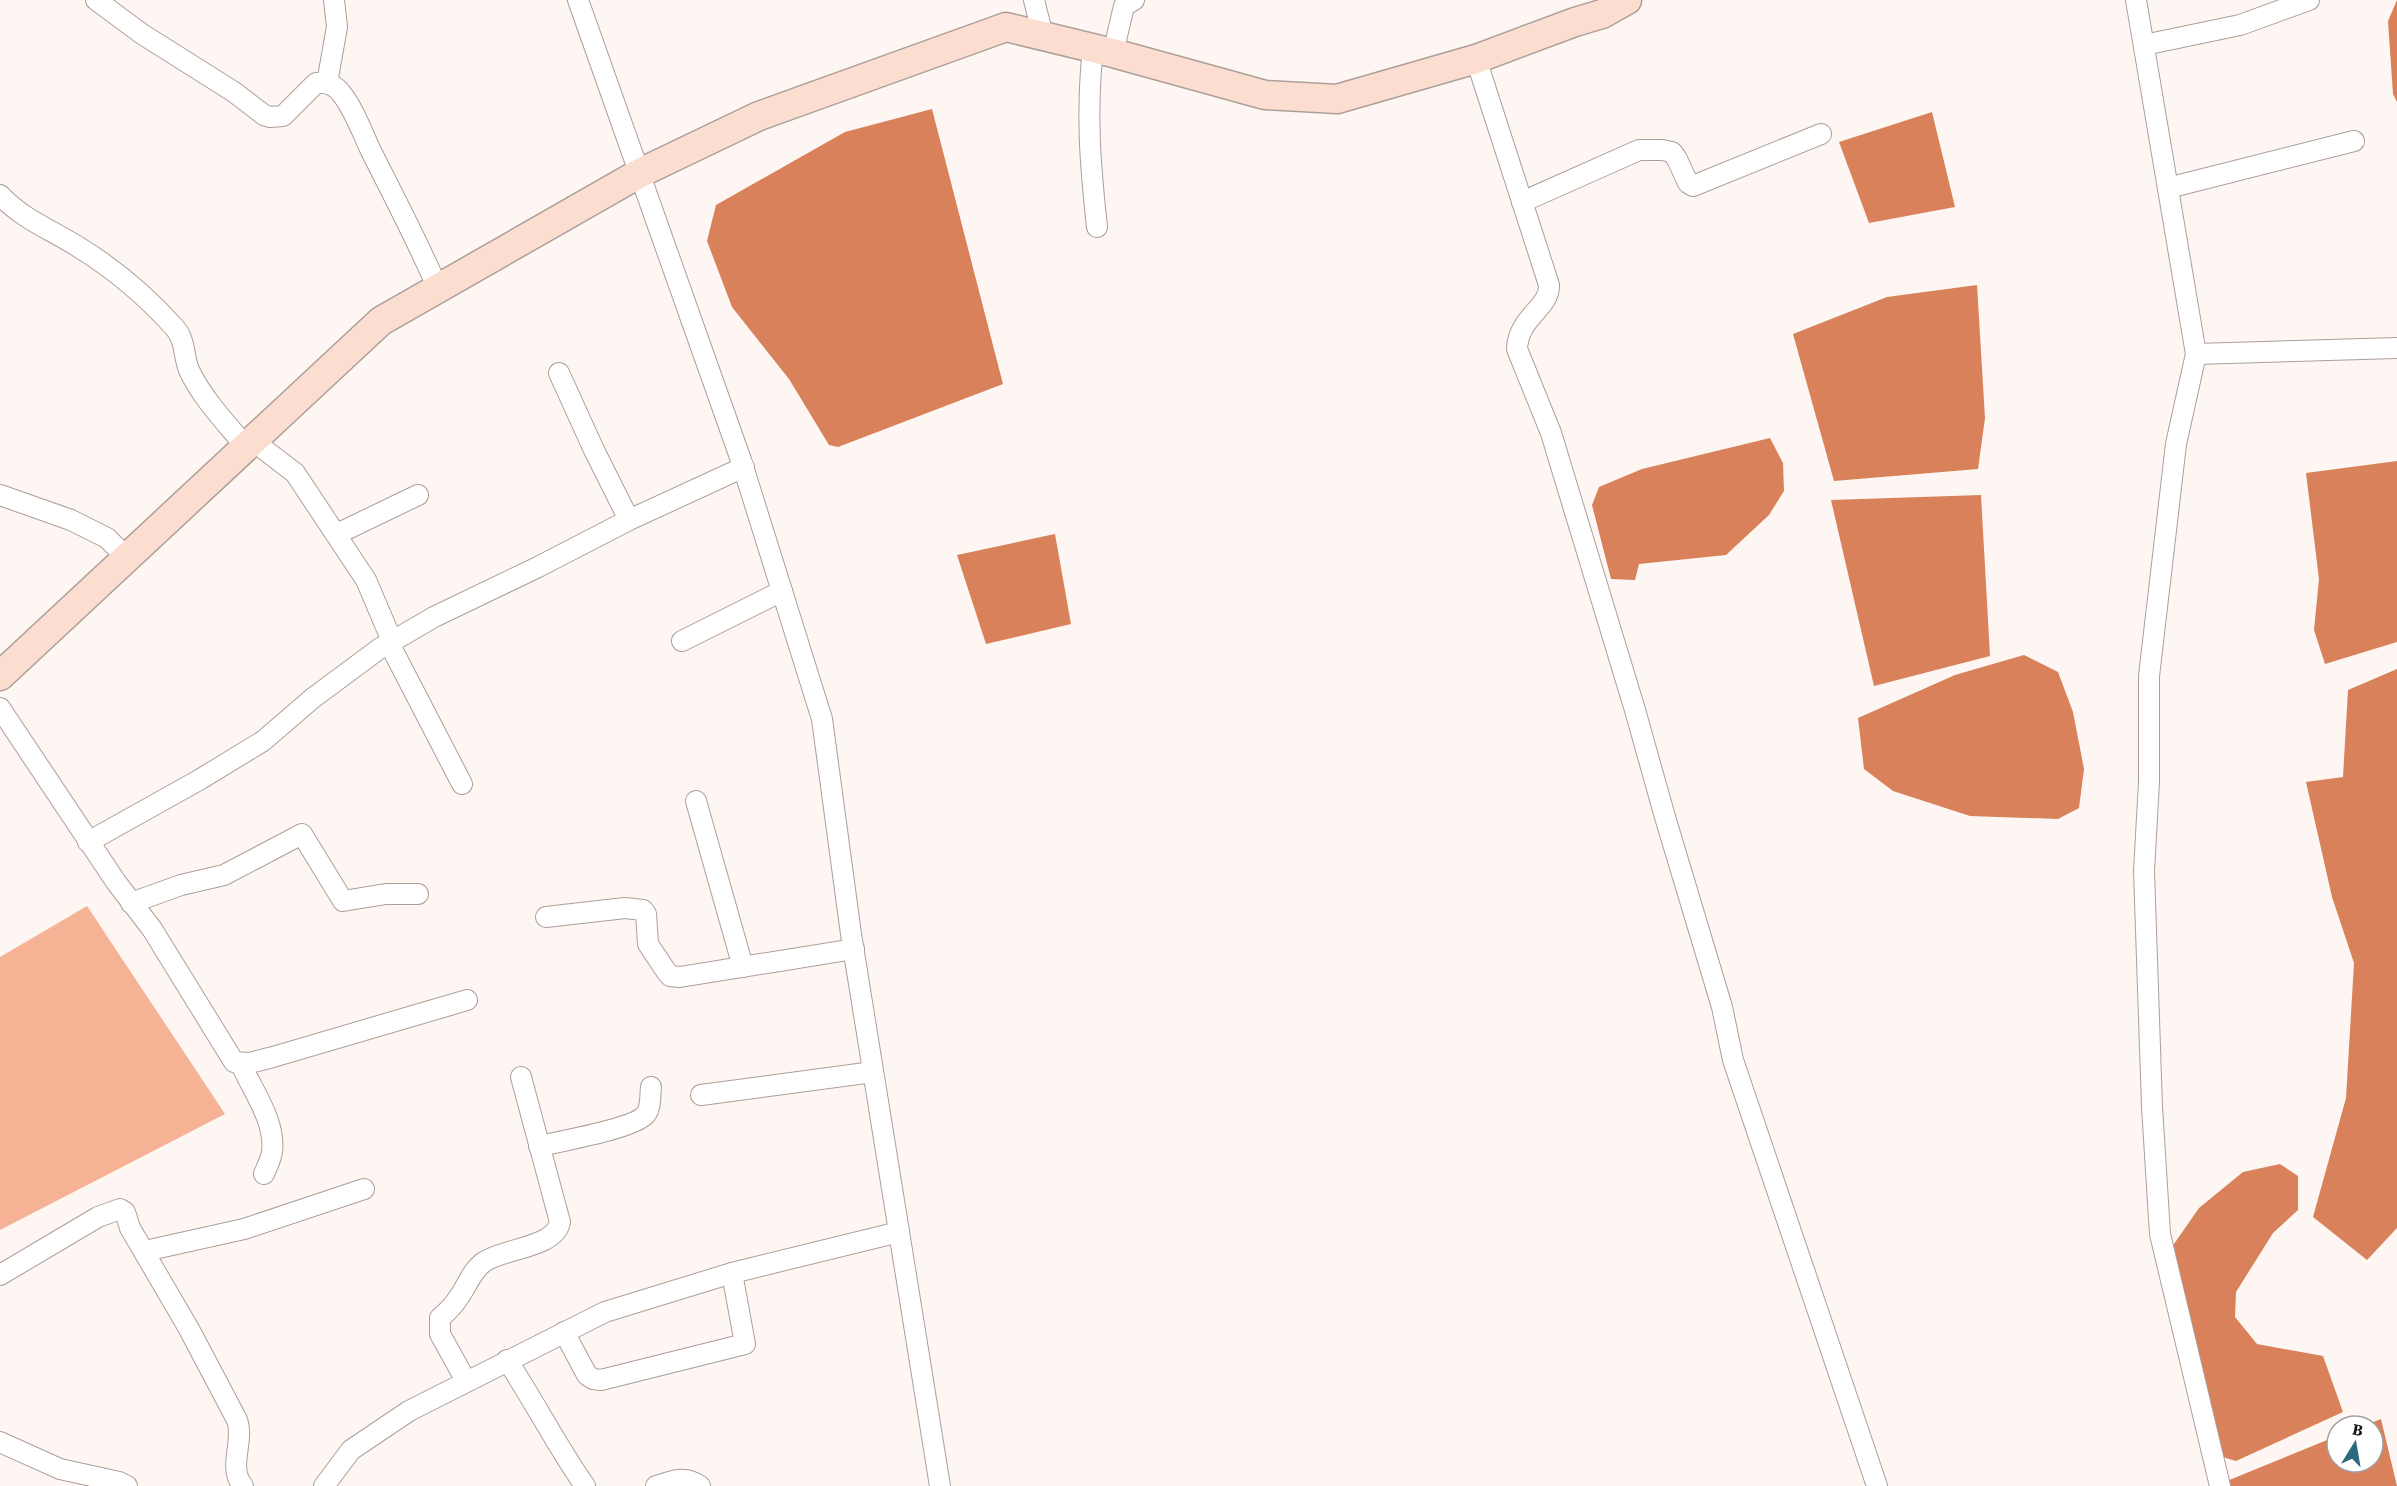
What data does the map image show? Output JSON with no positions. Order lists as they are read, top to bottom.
{
  "north": "top"
}
